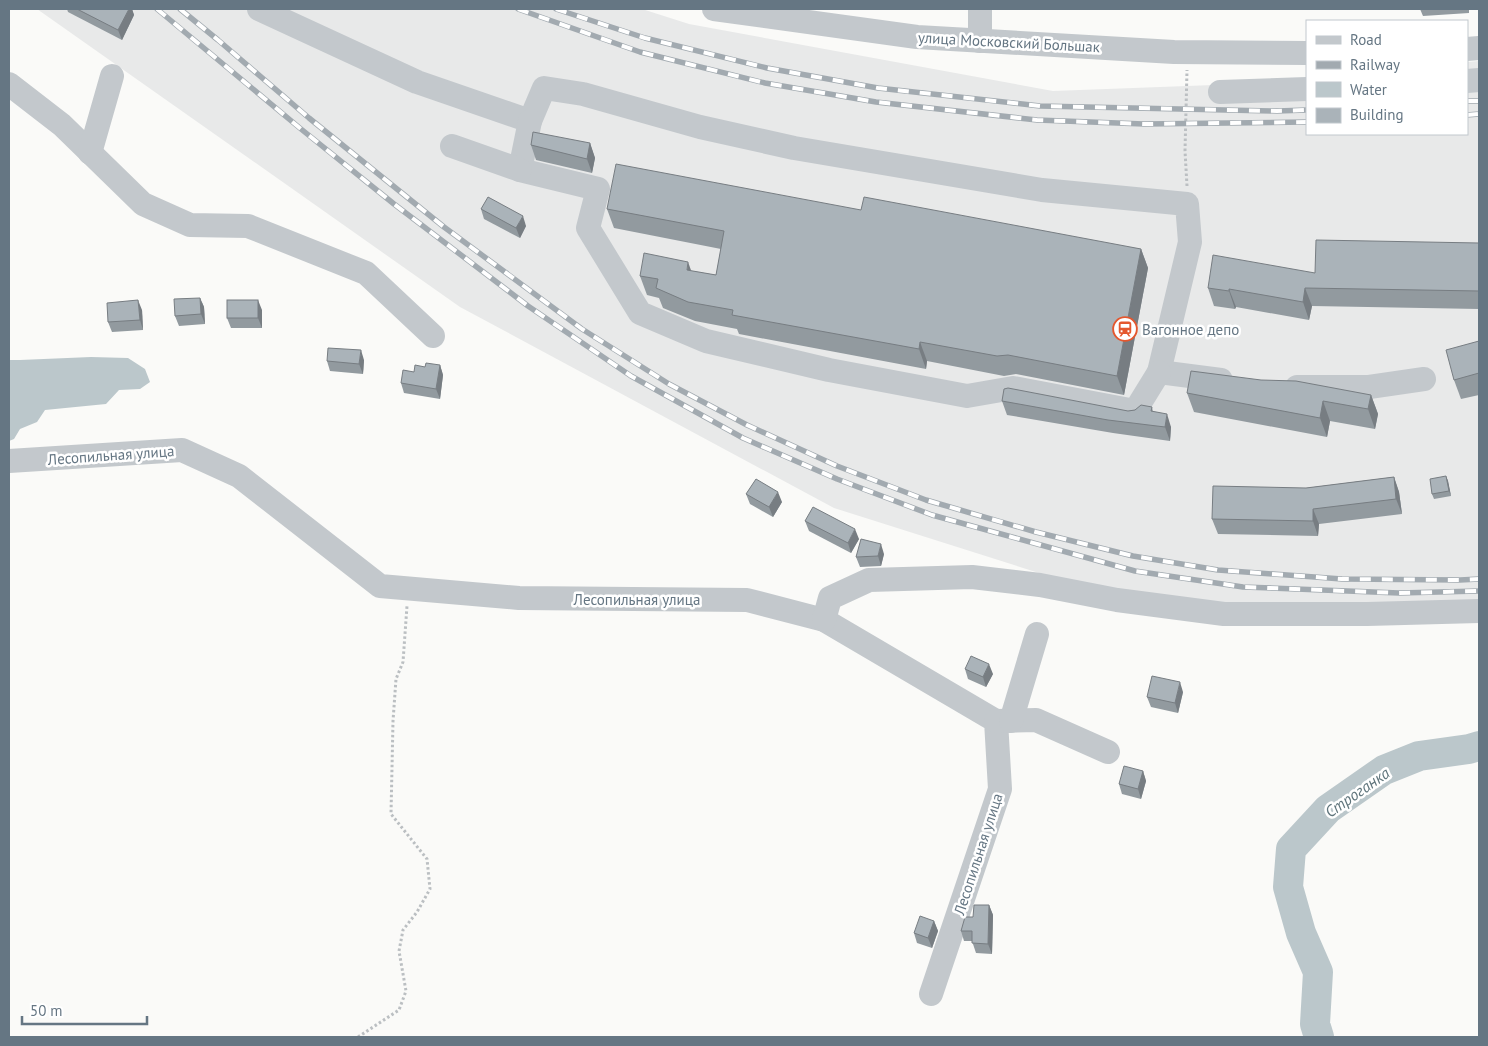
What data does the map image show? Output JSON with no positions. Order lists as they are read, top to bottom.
{
  "streets": {
    "street": ["улица Московский Большак", "Лесопильная улица"]
  },
  "water": ["Строганка"],
  "places": {
    "station": ["Вагонное депо"]
  },
  "legend": [
    "Road",
    "Railway",
    "Water",
    "Building"
  ],
  "scale_bar": "50 m"
}
